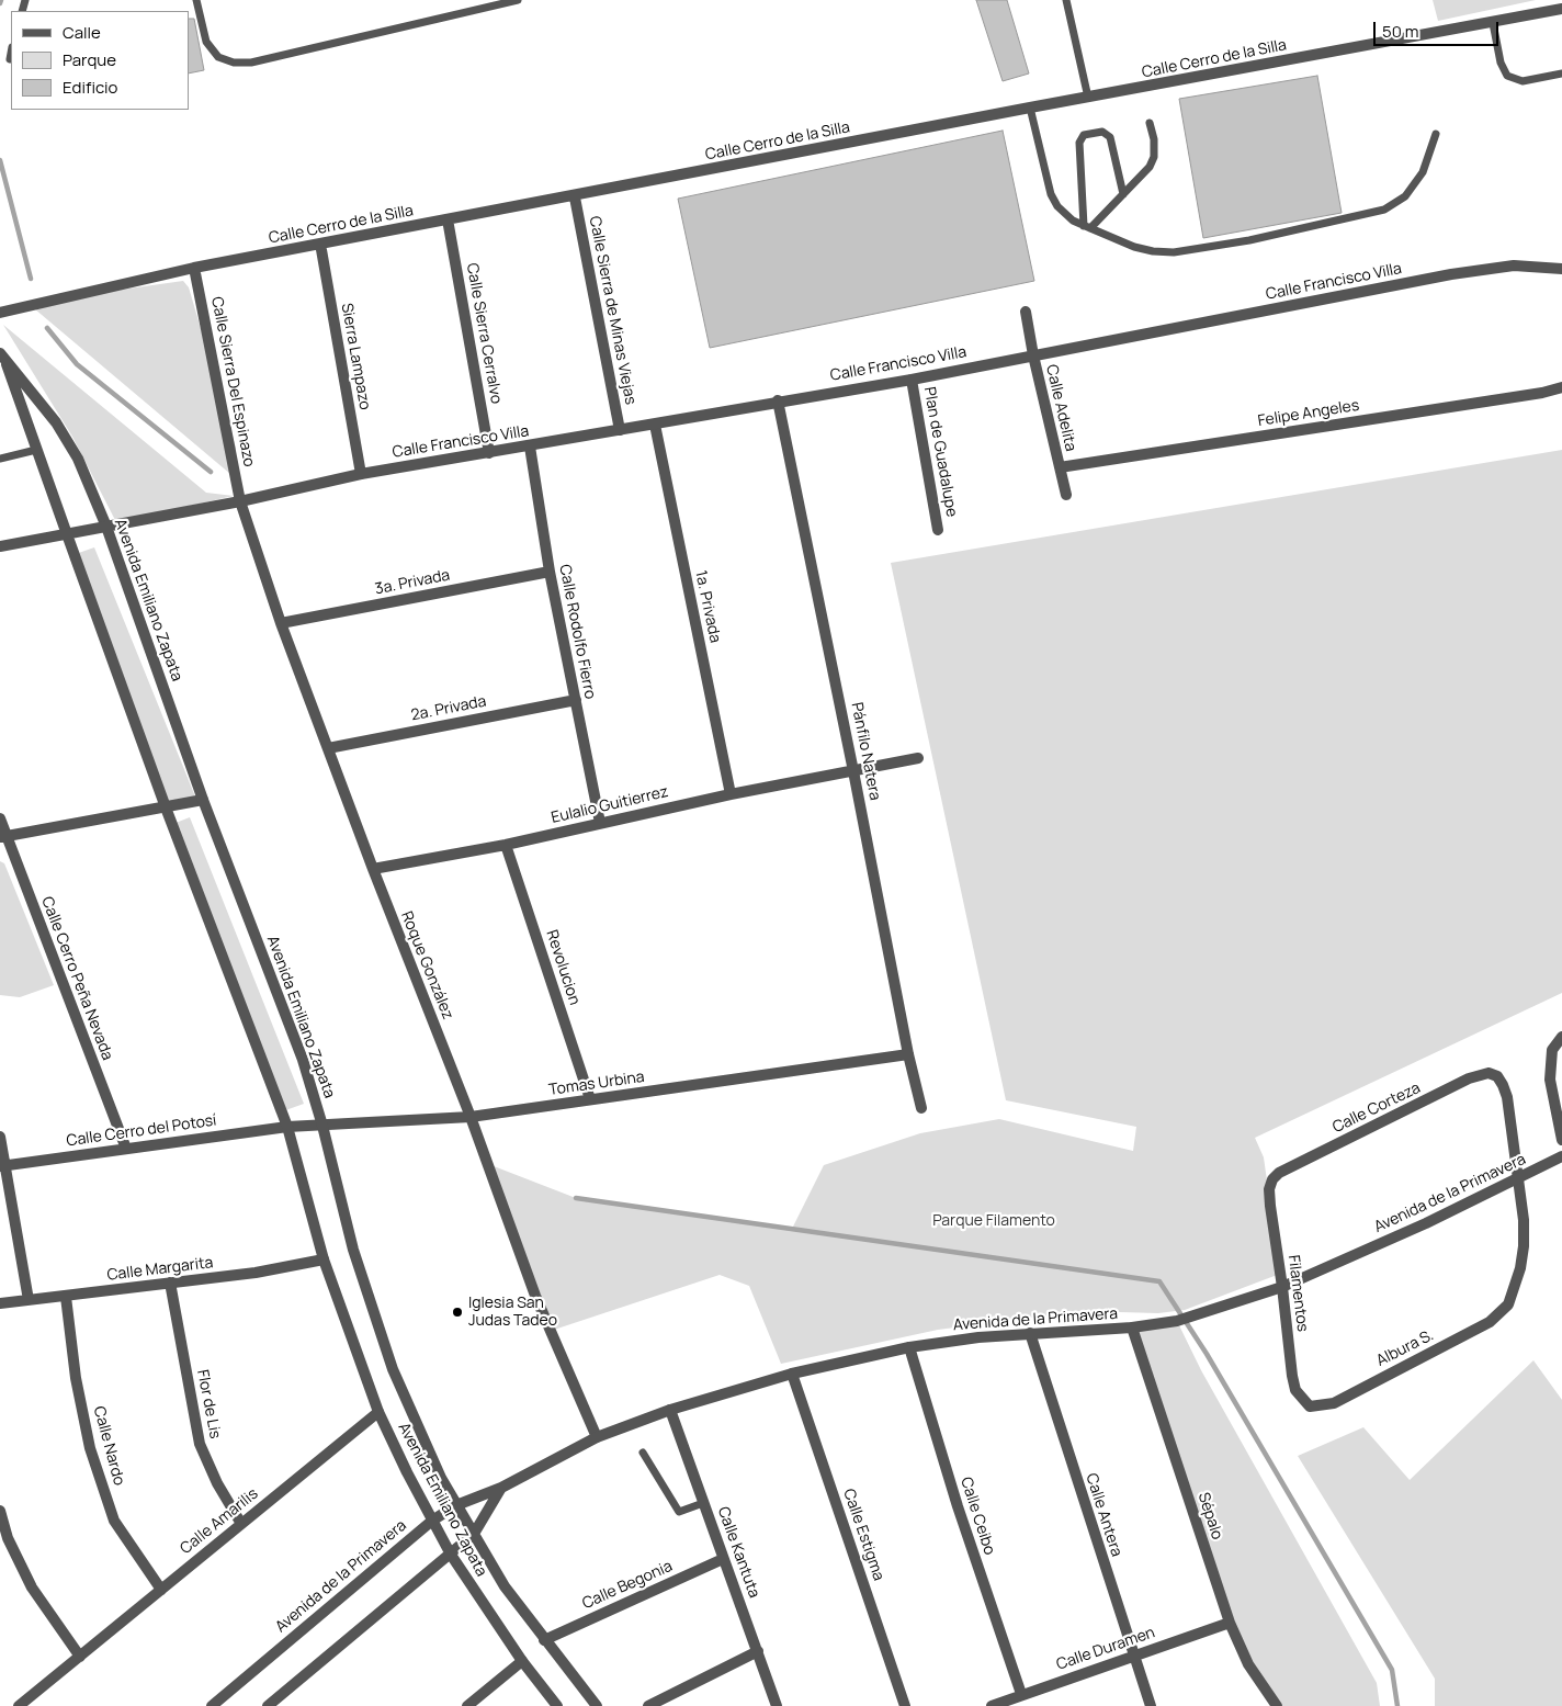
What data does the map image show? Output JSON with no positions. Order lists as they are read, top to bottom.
{
  "streets": {
    "street": [
      "Calle Cerro de la Silla",
      "Calle Francisco Villa",
      "Calle Sierra de Minas Viejas",
      "Calle Sierra Cerralvo",
      "Sierra Lampazo",
      "Calle Sierra Del Espinazo",
      "Calle Adelita",
      "Felipe Angeles",
      "Plan de Guadalupe",
      "3a. Privada",
      "Avenida Emiliano Zapata",
      "1a. Privada",
      "Calle Rodolfo Fierro",
      "2a. Privada",
      "Pánfilo Natera",
      "Eulalio Guitierrez",
      "Roque González",
      "Revolucion",
      "Calle Cerro Peña Nevada",
      "Tomas Urbina",
      "Calle Corteza",
      "Calle Cerro del Potosí",
      "Avenida de la Primavera",
      "Calle Margarita",
      "Filamentos",
      "Albura S.",
      "Flor de Lis",
      "Calle Nardo",
      "Calle Antera",
      "Calle Ceibo",
      "Sépalo",
      "Calle Amarilis",
      "Calle Estigma",
      "Calle Kantuta",
      "Calle Begonia",
      "Calle Duramen"
    ]
  },
  "crossings": [
    ["Calle Cerro de la Silla", "Calle Sierra de Minas Viejas"],
    ["Calle Cerro de la Silla", "Calle Sierra Cerralvo"],
    ["Calle Cerro de la Silla", "Sierra Lampazo"],
    ["Calle Cerro de la Silla", "Calle Sierra Del Espinazo"],
    ["Calle Francisco Villa", "Calle Sierra de Minas Viejas"],
    ["Calle Francisco Villa", "Calle Sierra Cerralvo"],
    ["Calle Francisco Villa", "Sierra Lampazo"],
    ["Calle Francisco Villa", "Calle Sierra Del Espinazo"],
    ["Calle Francisco Villa", "Calle Adelita"],
    ["Calle Francisco Villa", "Plan de Guadalupe"],
    ["Calle Francisco Villa", "Avenida Emiliano Zapata"],
    ["Calle Francisco Villa", "1a. Privada"],
    ["Calle Francisco Villa", "Calle Rodolfo Fierro"],
    ["Calle Francisco Villa", "Pánfilo Natera"],
    ["Calle Francisco Villa", "Roque González"],
    ["Calle Sierra Del Espinazo", "Roque González"],
    ["Calle Adelita", "Felipe Angeles"],
    ["3a. Privada", "Calle Rodolfo Fierro"],
    ["3a. Privada", "Roque González"],
    ["Avenida Emiliano Zapata", "Tomas Urbina"],
    ["Avenida Emiliano Zapata", "Calle Cerro del Potosí"],
    ["Avenida Emiliano Zapata", "Avenida de la Primavera"],
    ["Avenida Emiliano Zapata", "Calle Margarita"],
    ["Avenida Emiliano Zapata", "Calle Amarilis"],
    ["Avenida Emiliano Zapata", "Calle Begonia"],
    ["1a. Privada", "Eulalio Guitierrez"],
    ["Calle Rodolfo Fierro", "2a. Privada"],
    ["Calle Rodolfo Fierro", "Eulalio Guitierrez"],
    ["2a. Privada", "Roque González"],
    ["Pánfilo Natera", "Eulalio Guitierrez"],
    ["Pánfilo Natera", "Tomas Urbina"],
    ["Eulalio Guitierrez", "Roque González"],
    ["Eulalio Guitierrez", "Revolucion"],
    ["Roque González", "Tomas Urbina"],
    ["Roque González", "Avenida de la Primavera"],
    ["Revolucion", "Tomas Urbina"],
    ["Calle Cerro Peña Nevada", "Calle Cerro del Potosí"],
    ["Tomas Urbina", "Calle Cerro del Potosí"],
    ["Calle Corteza", "Avenida de la Primavera"],
    ["Calle Corteza", "Filamentos"],
    ["Calle Corteza", "Albura S."],
    ["Avenida de la Primavera", "Filamentos"],
    ["Avenida de la Primavera", "Albura S."],
    ["Avenida de la Primavera", "Calle Antera"],
    ["Avenida de la Primavera", "Calle Ceibo"],
    ["Avenida de la Primavera", "Sépalo"],
    ["Avenida de la Primavera", "Calle Estigma"],
    ["Avenida de la Primavera", "Calle Kantuta"],
    ["Calle Margarita", "Flor de Lis"],
    ["Calle Margarita", "Calle Nardo"],
    ["Filamentos", "Albura S."],
    ["Flor de Lis", "Calle Amarilis"],
    ["Calle Nardo", "Calle Amarilis"],
    ["Calle Antera", "Calle Duramen"],
    ["Calle Ceibo", "Calle Duramen"],
    ["Sépalo", "Calle Duramen"],
    ["Calle Kantuta", "Calle Begonia"]
  ],
  "parks": ["Parque Filamento"],
  "places": ["Iglesia San Judas Tadeo"],
  "legend": ["Calle", "Parque", "Edificio"],
  "scale_bar": "50 m"
}
